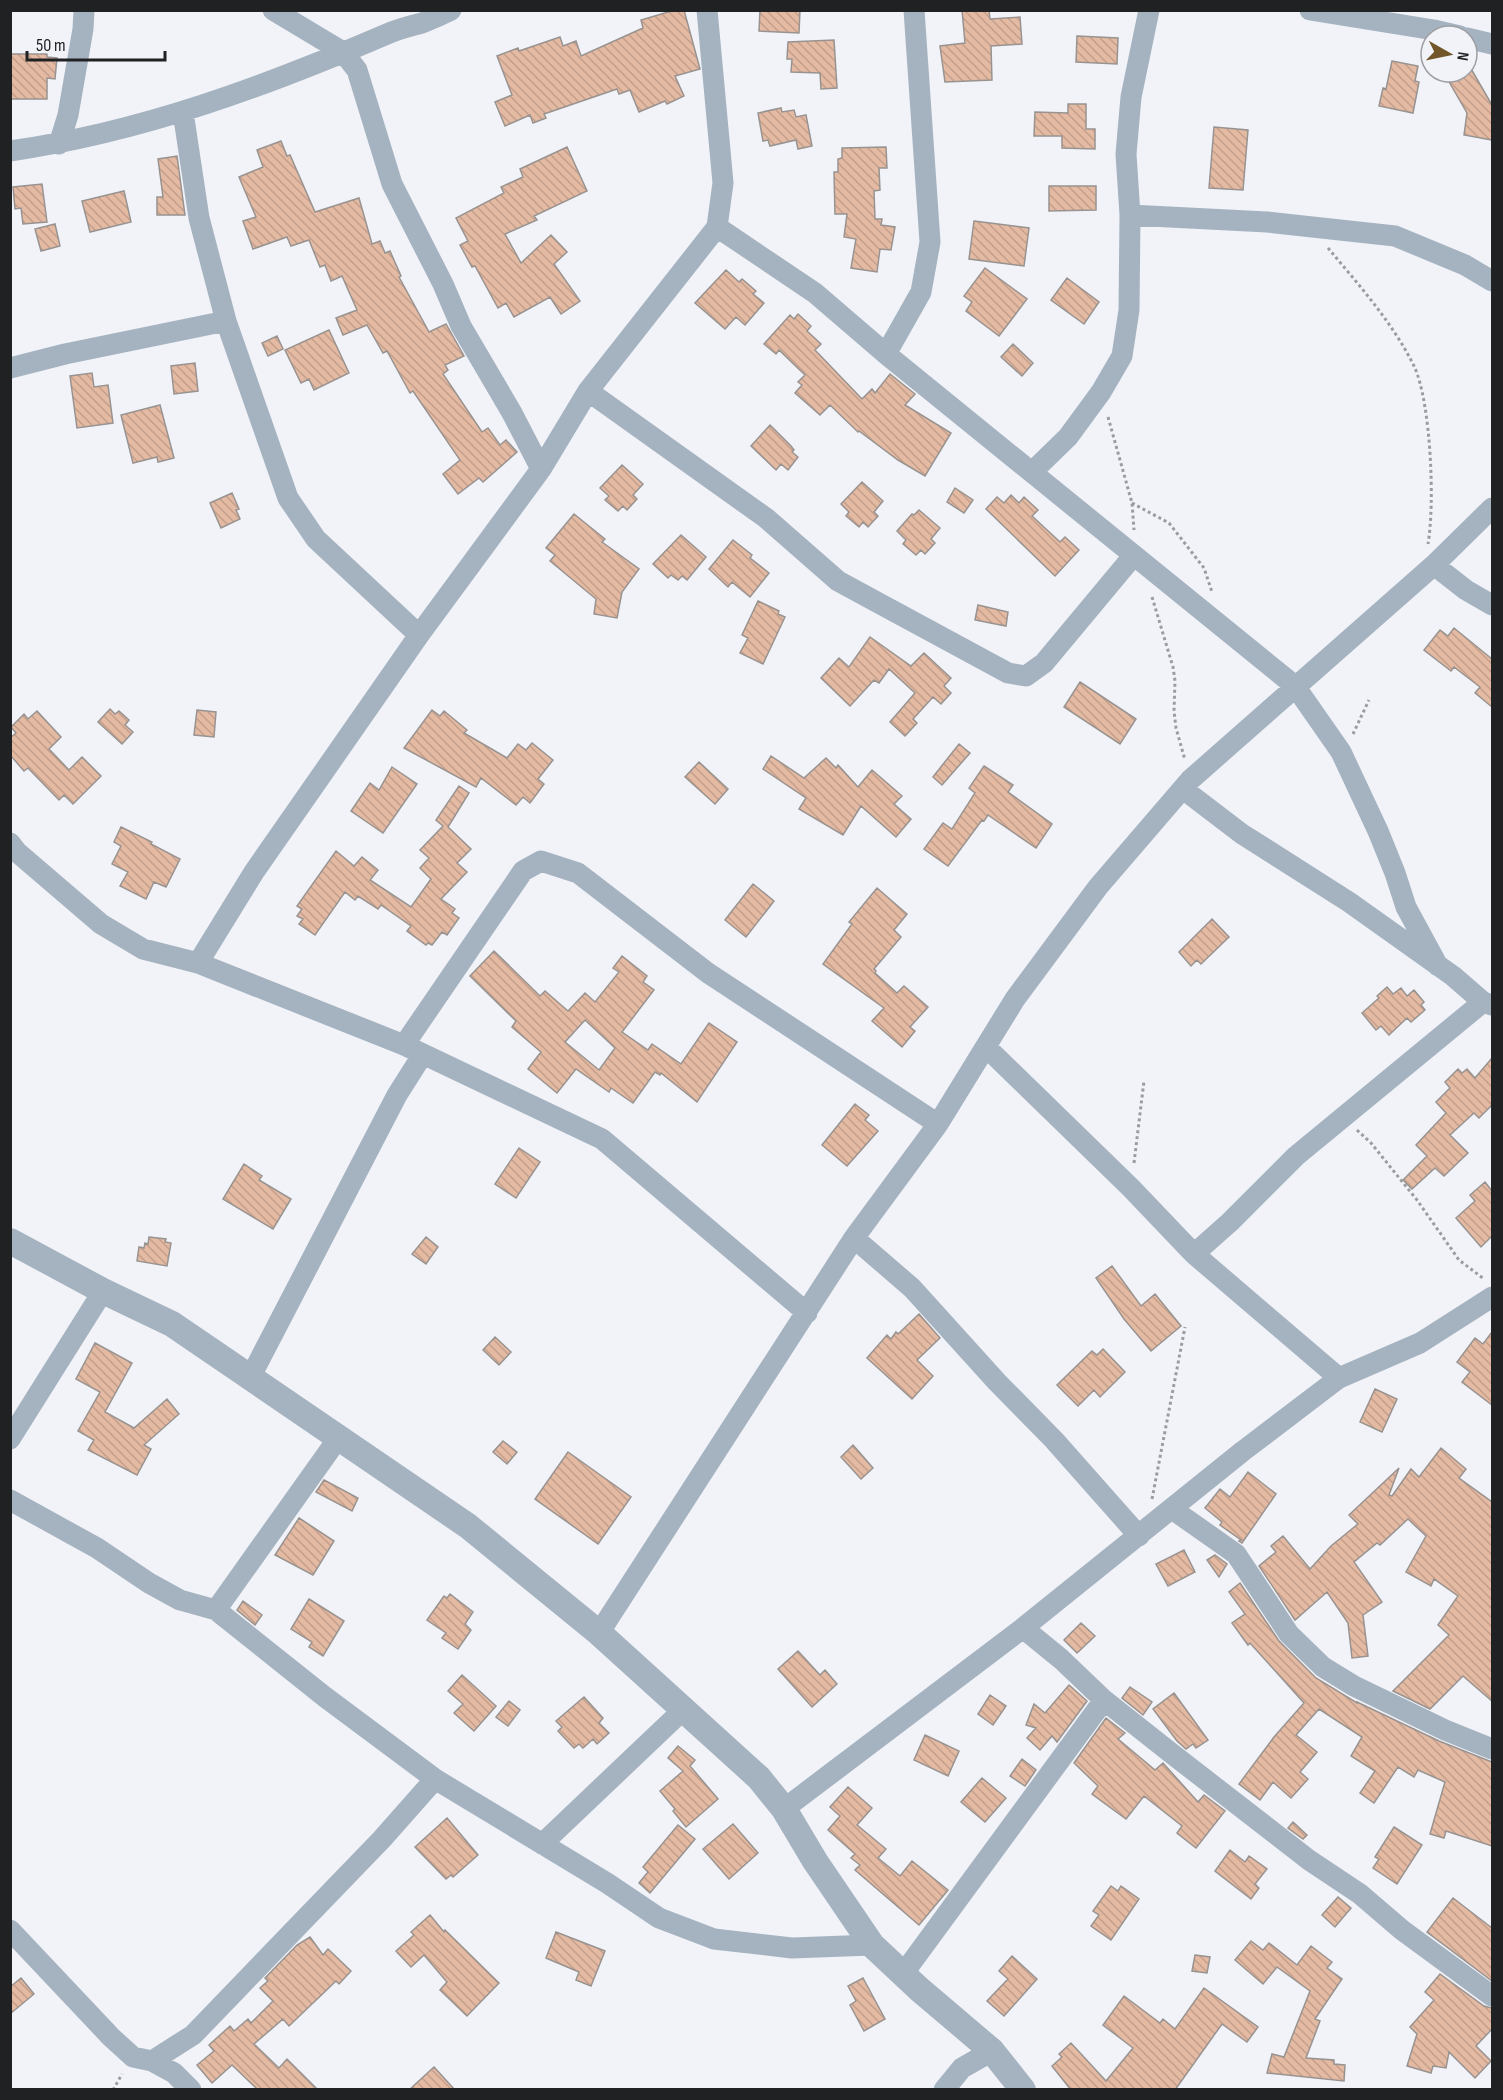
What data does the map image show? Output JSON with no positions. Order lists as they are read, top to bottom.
{
  "scale_bar": "50 m",
  "north": "right"
}
